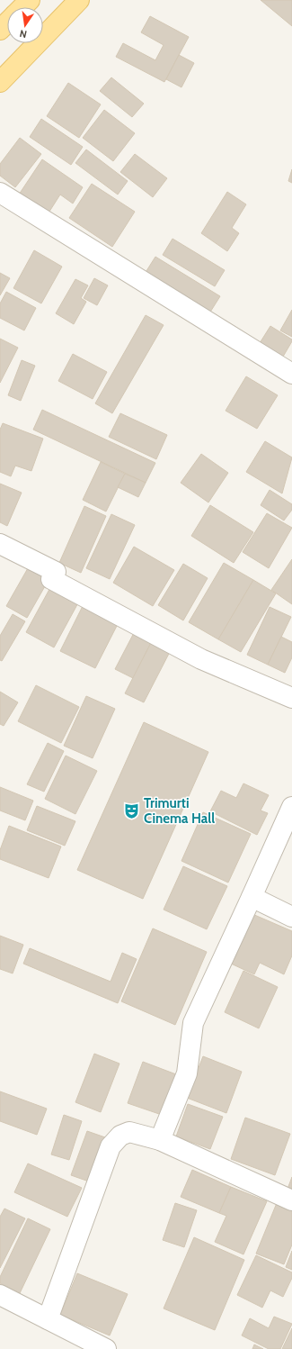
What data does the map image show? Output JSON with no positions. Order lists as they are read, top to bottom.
{
  "places": {
    "theatre": ["Trimurti Cinema Hall"]
  },
  "north": "bottom"
}
